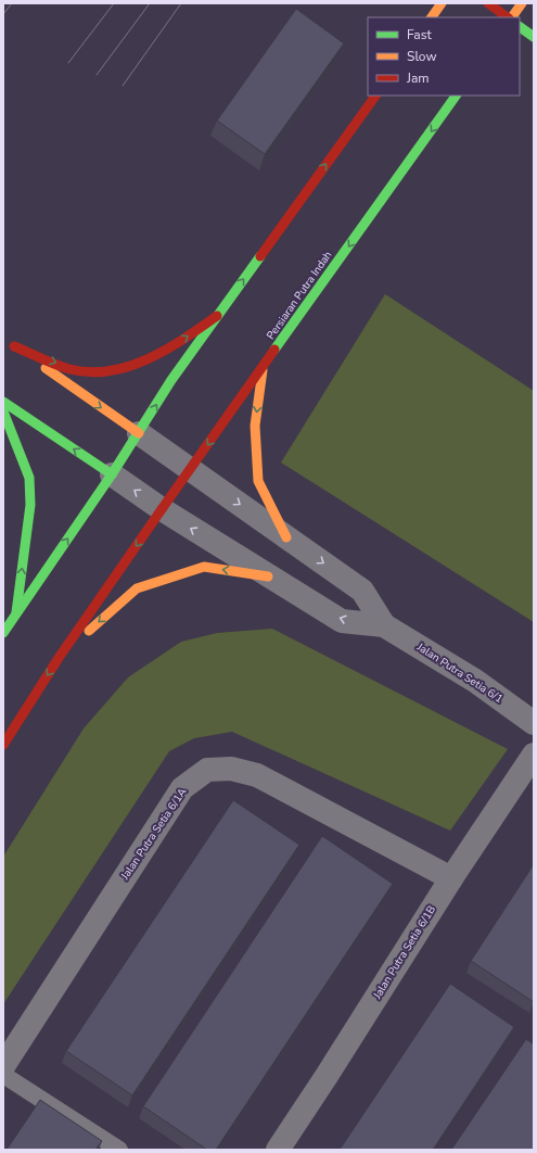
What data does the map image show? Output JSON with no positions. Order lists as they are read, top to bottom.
{
  "streets": {
    "main road": ["Persiaran Putra Indah"],
    "street": ["Jalan Putra Setia 6/1", "Jalan Putra Setia 6/1A", "Jalan Putra Setia 6/1B"]
  },
  "crossings": [
    ["Jalan Putra Setia 6/1A", "Jalan Putra Setia 6/1B"]
  ],
  "legend": ["Fast", "Slow", "Jam"]
}
